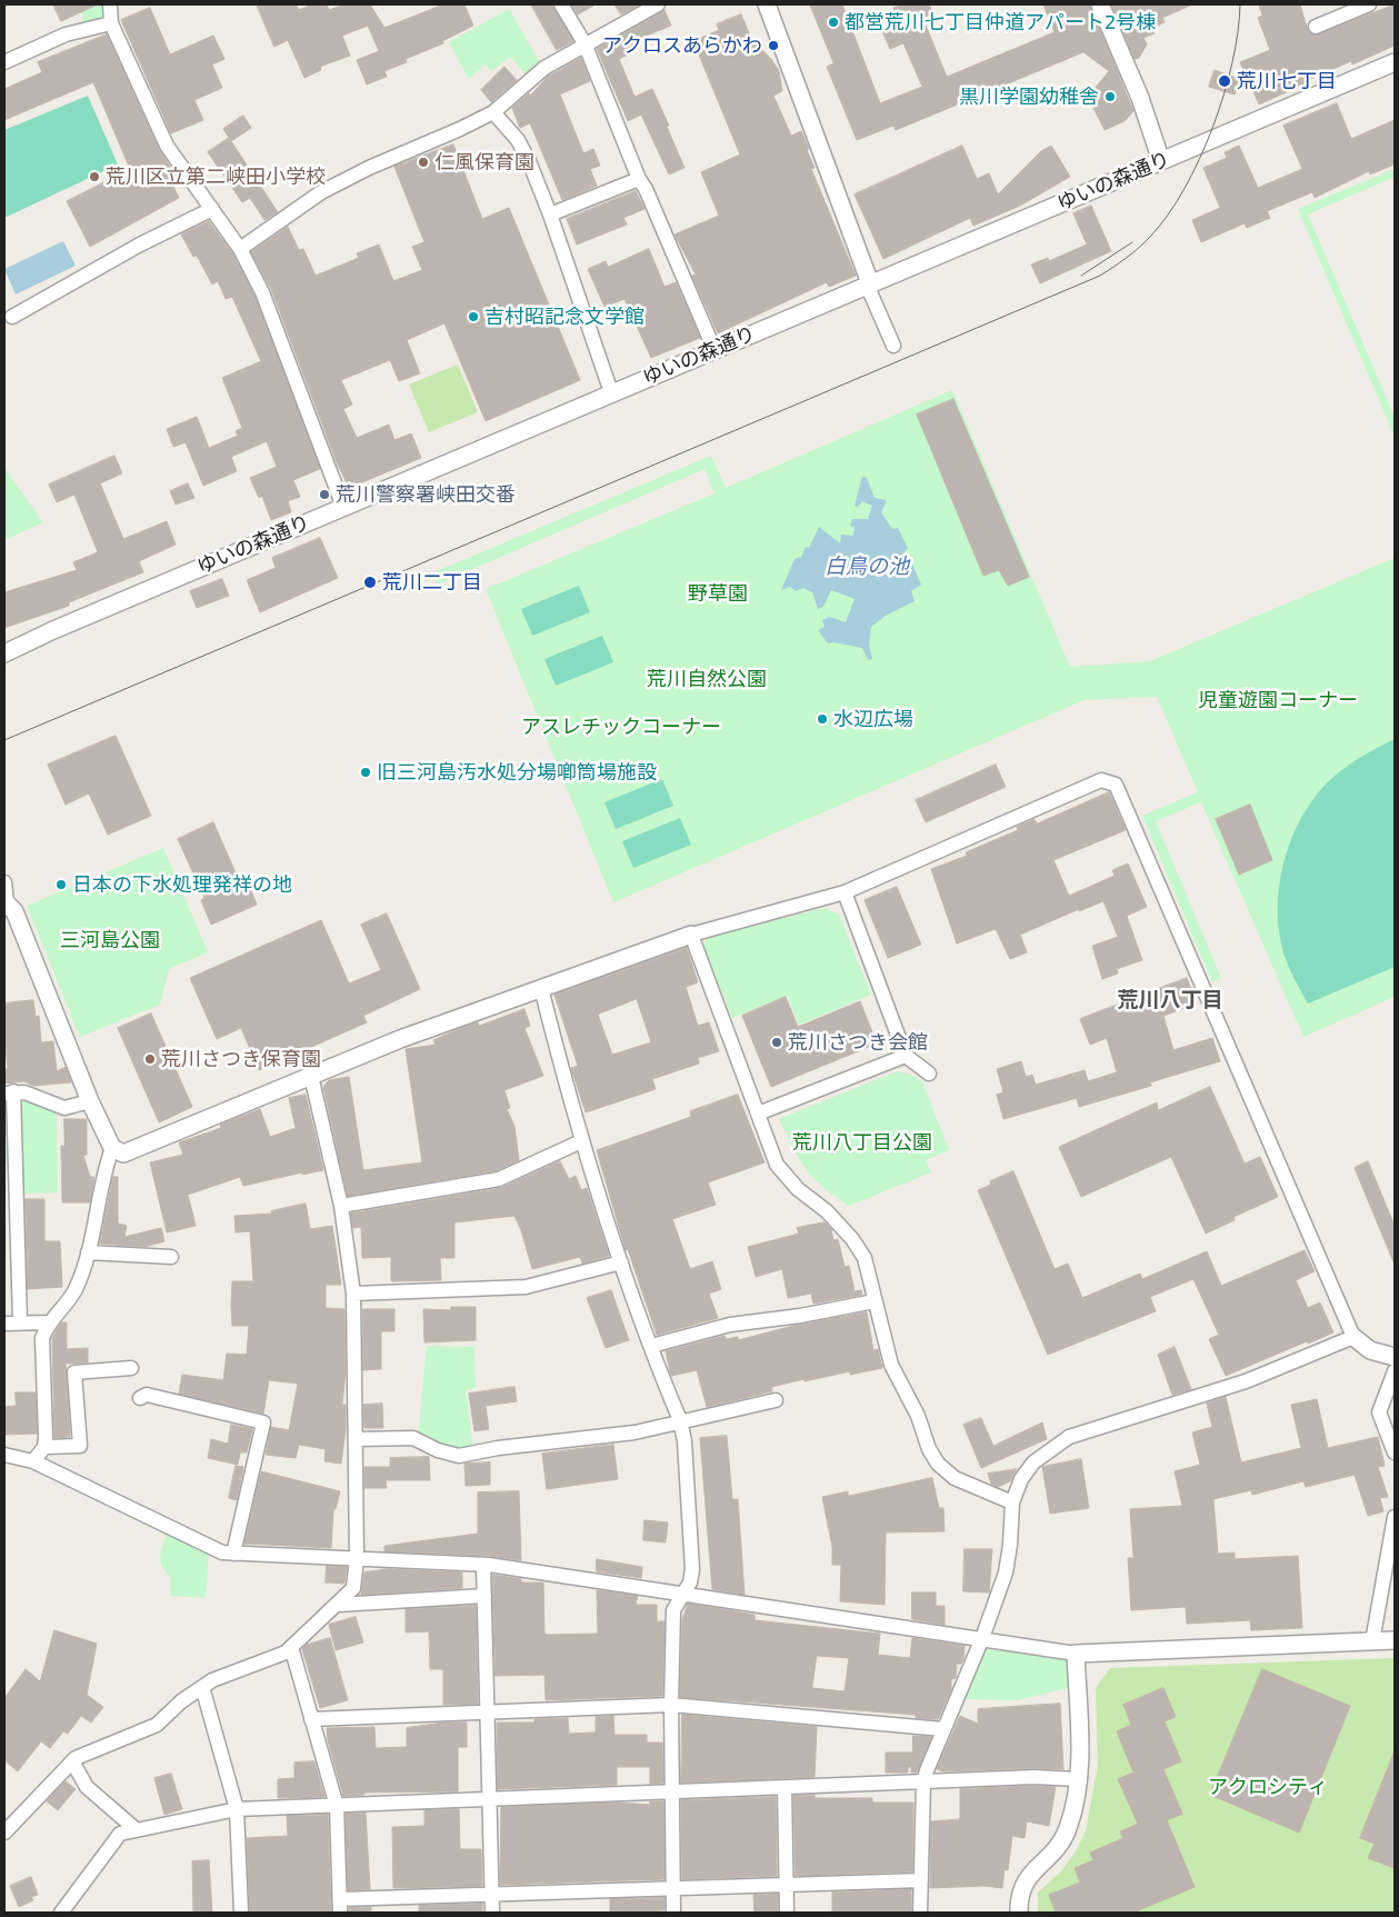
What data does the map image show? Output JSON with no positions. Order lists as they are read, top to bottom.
{
  "streets": {
    "street": ["ゆいの森通り"]
  },
  "districts": ["荒川八丁目"],
  "water": ["白鳥の池"],
  "parks": [
    "野草園",
    "荒川自然公園",
    "児童遊園コーナー",
    "アスレチックコーナー",
    "三河島公園",
    "荒川八丁目公園",
    "アクロシティ"
  ],
  "places": [
    "都営荒川七丁目仲道アパート2号棟",
    "アクロスあらかわ",
    "荒川七丁目",
    "黒川学園幼稚舎",
    "仁風保育園",
    "荒川区立第二峡田小学校",
    "吉村昭記念文学館",
    "荒川警察署峡田交番",
    "荒川二丁目",
    "水辺広場",
    "旧三河島汚水処分場喞筒場施設",
    "日本の下水処理発祥の地",
    "荒川さつき会館",
    "荒川さつき保育園"
  ]
}
